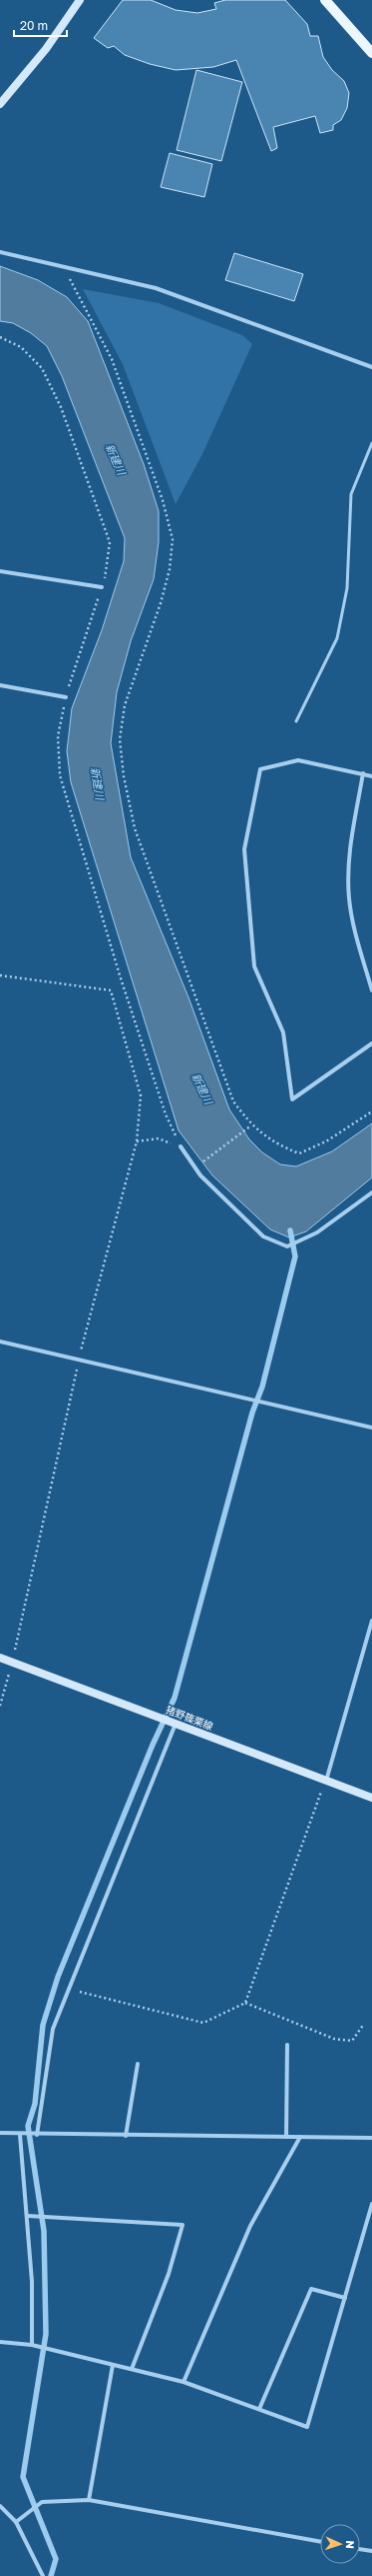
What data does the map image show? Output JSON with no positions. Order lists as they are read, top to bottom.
{
  "streets": {
    "main road": ["猪野篠栗線"]
  },
  "water": ["新建川"],
  "scale_bar": "20 m",
  "north": "right"
}
